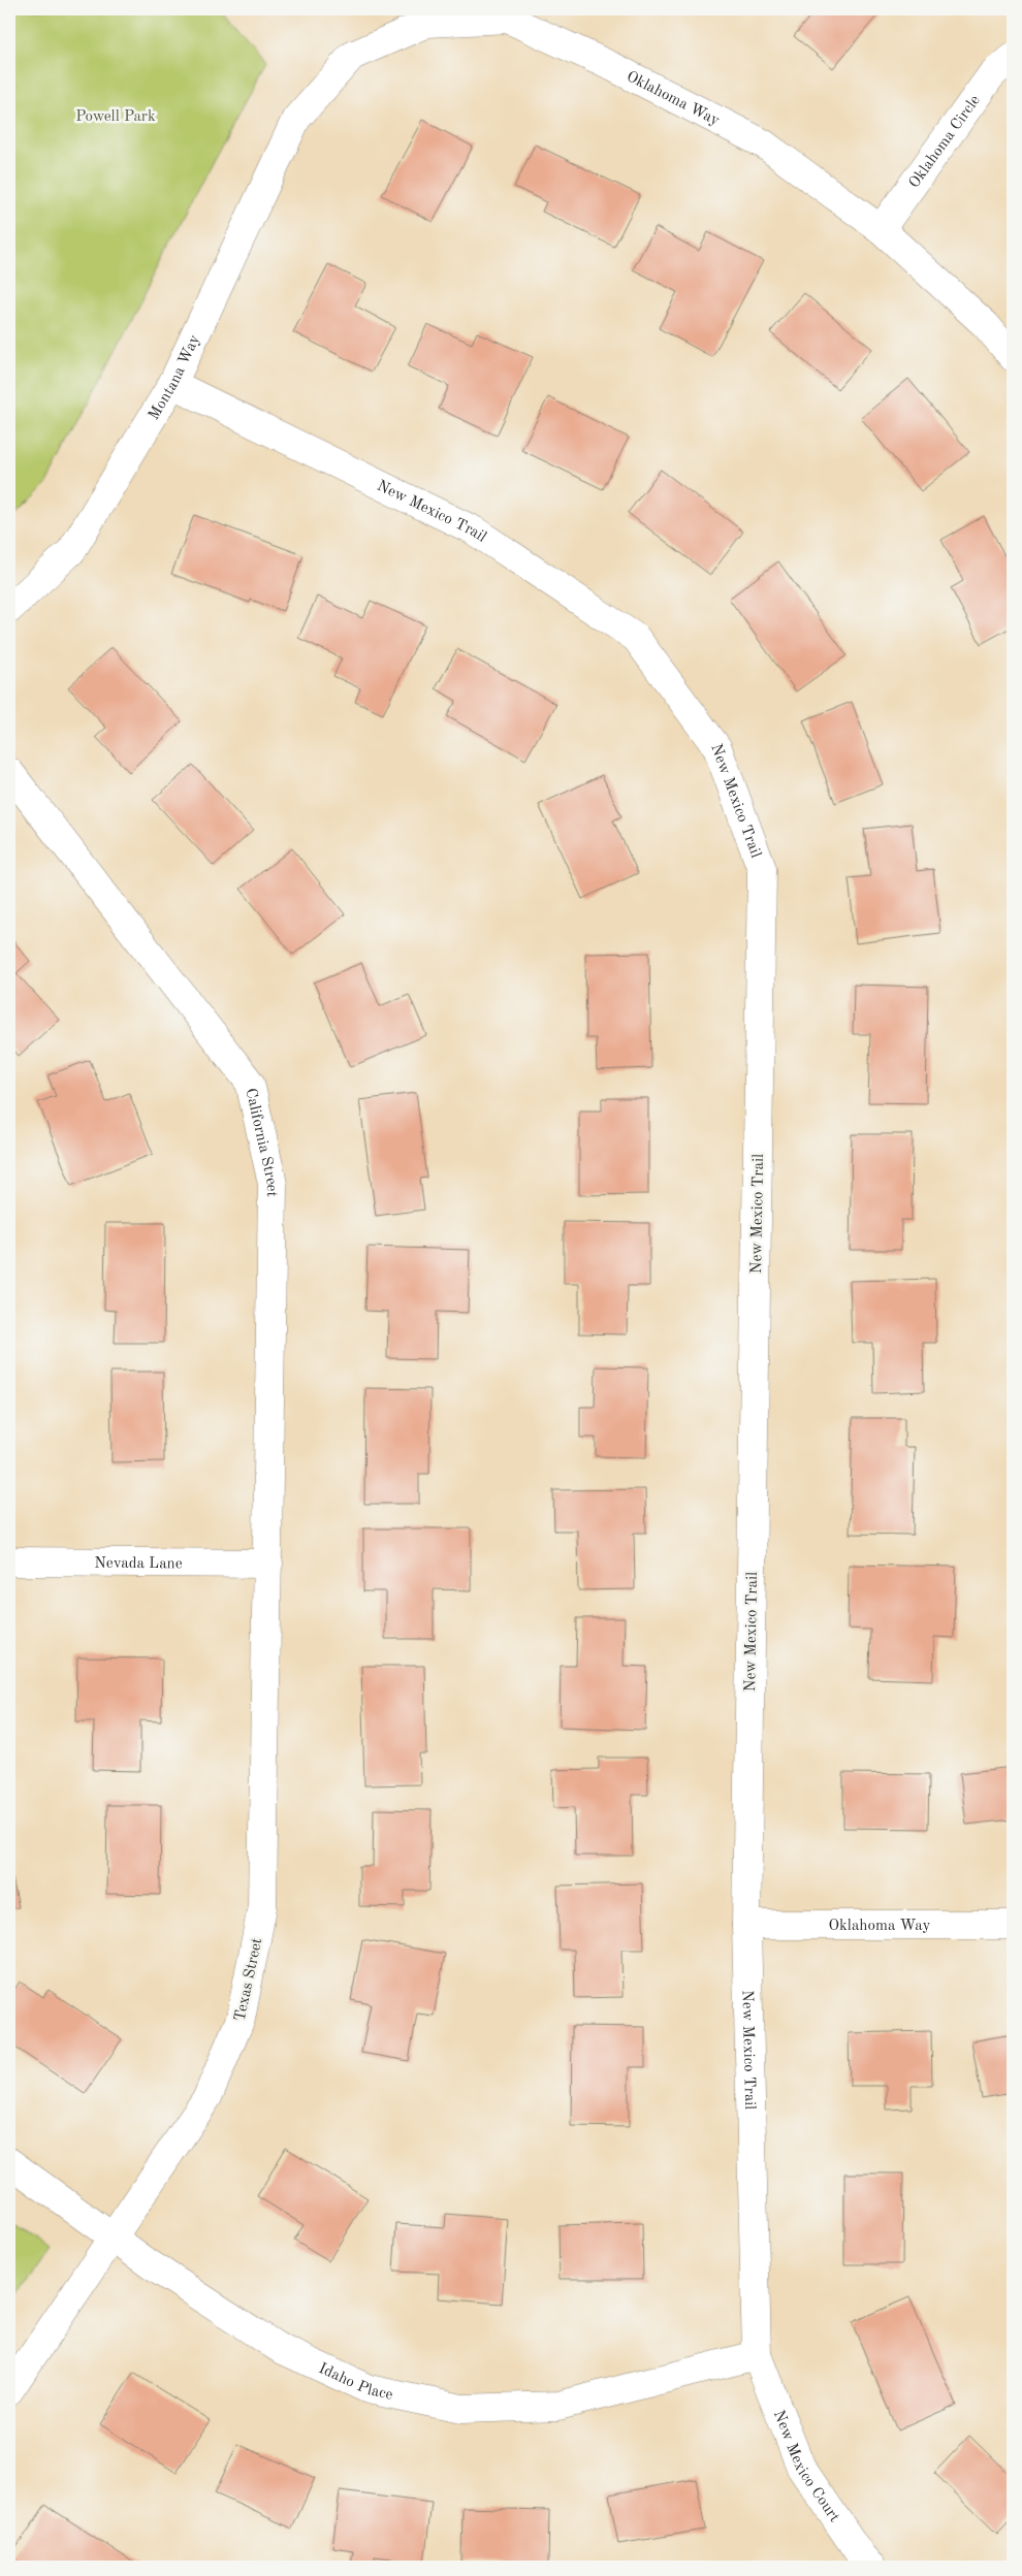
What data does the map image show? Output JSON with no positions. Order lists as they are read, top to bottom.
{
  "streets": {
    "street": [
      "Oklahoma Way",
      "Oklahoma Circle",
      "Montana Way",
      "New Mexico Trail",
      "California Street",
      "Nevada Lane",
      "Texas Street",
      "Idaho Place",
      "New Mexico Court"
    ]
  },
  "crossings": [
    ["Oklahoma Way", "Oklahoma Circle"],
    ["Oklahoma Way", "Montana Way"],
    ["Oklahoma Way", "New Mexico Trail"],
    ["Montana Way", "New Mexico Trail"],
    ["New Mexico Trail", "Idaho Place"],
    ["New Mexico Trail", "New Mexico Court"],
    ["California Street", "Nevada Lane"],
    ["California Street", "Texas Street"],
    ["Nevada Lane", "Texas Street"],
    ["Texas Street", "Idaho Place"],
    ["Idaho Place", "New Mexico Court"]
  ],
  "parks": ["Powell Park"]
}
